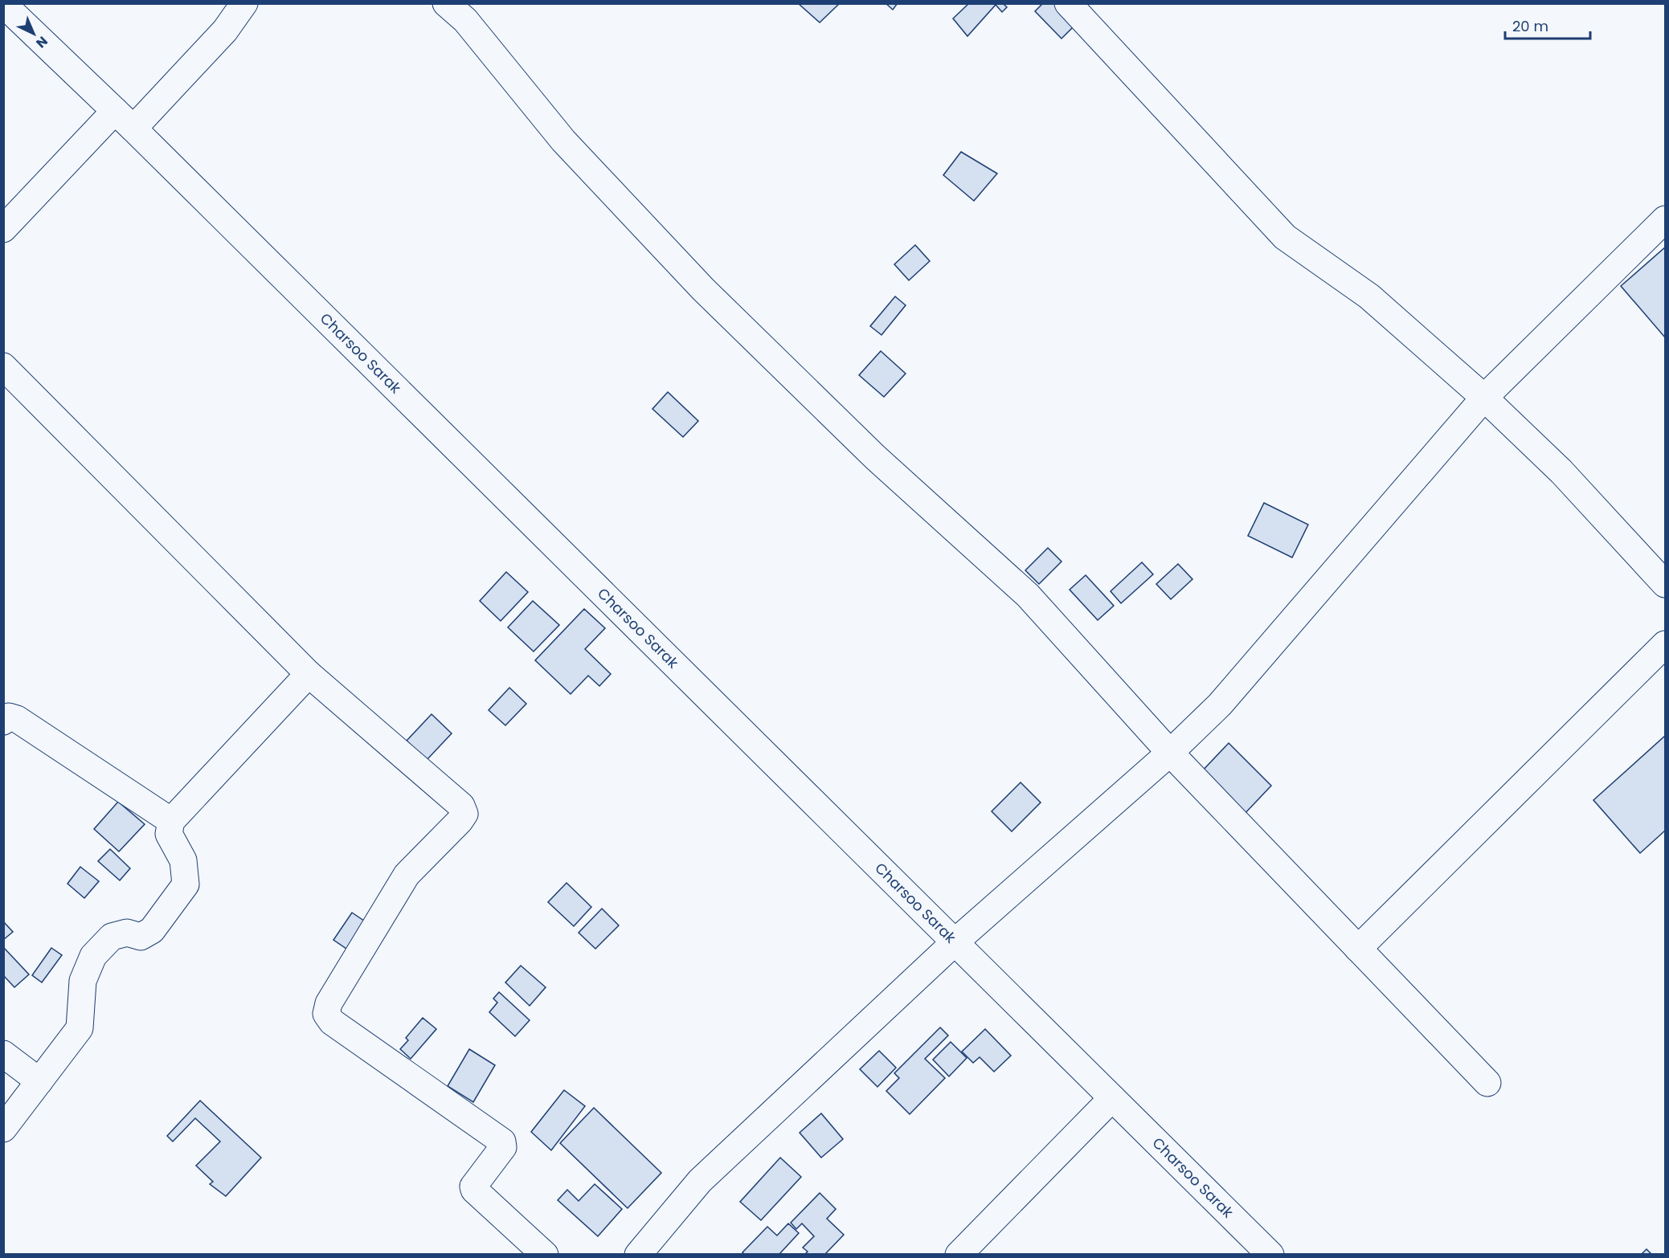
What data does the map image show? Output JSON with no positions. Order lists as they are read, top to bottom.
{
  "streets": {
    "street": ["Charsoo Sarak"]
  },
  "scale_bar": "20 m",
  "north": "bottom right"
}
